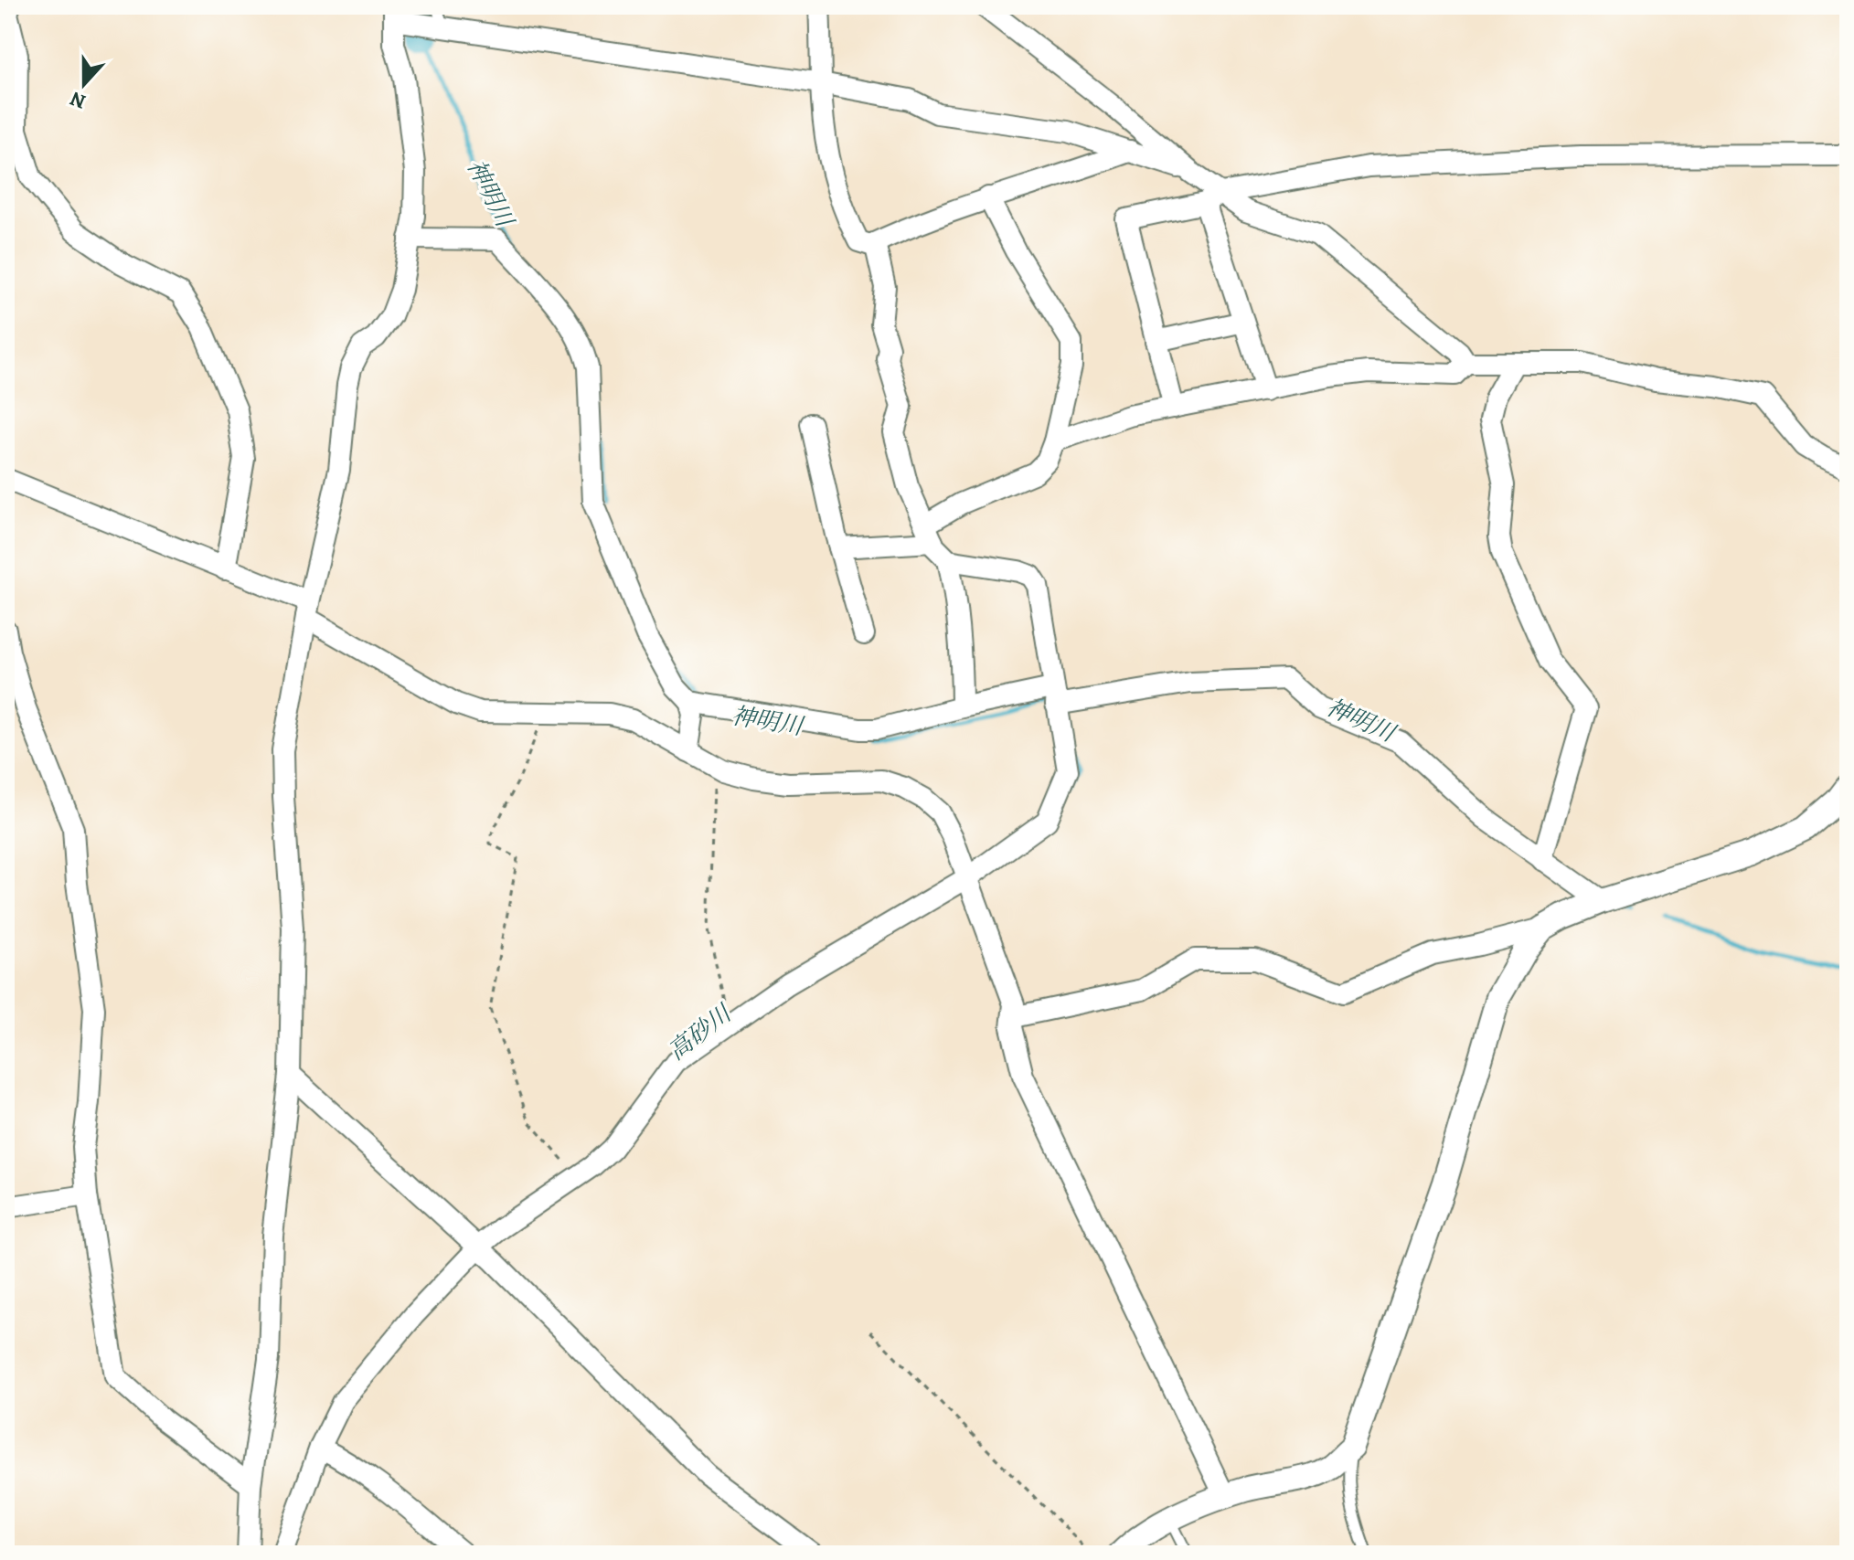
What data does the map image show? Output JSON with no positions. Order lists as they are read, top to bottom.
{
  "water": ["神明川", "高砂川"],
  "north": "bottom"
}
